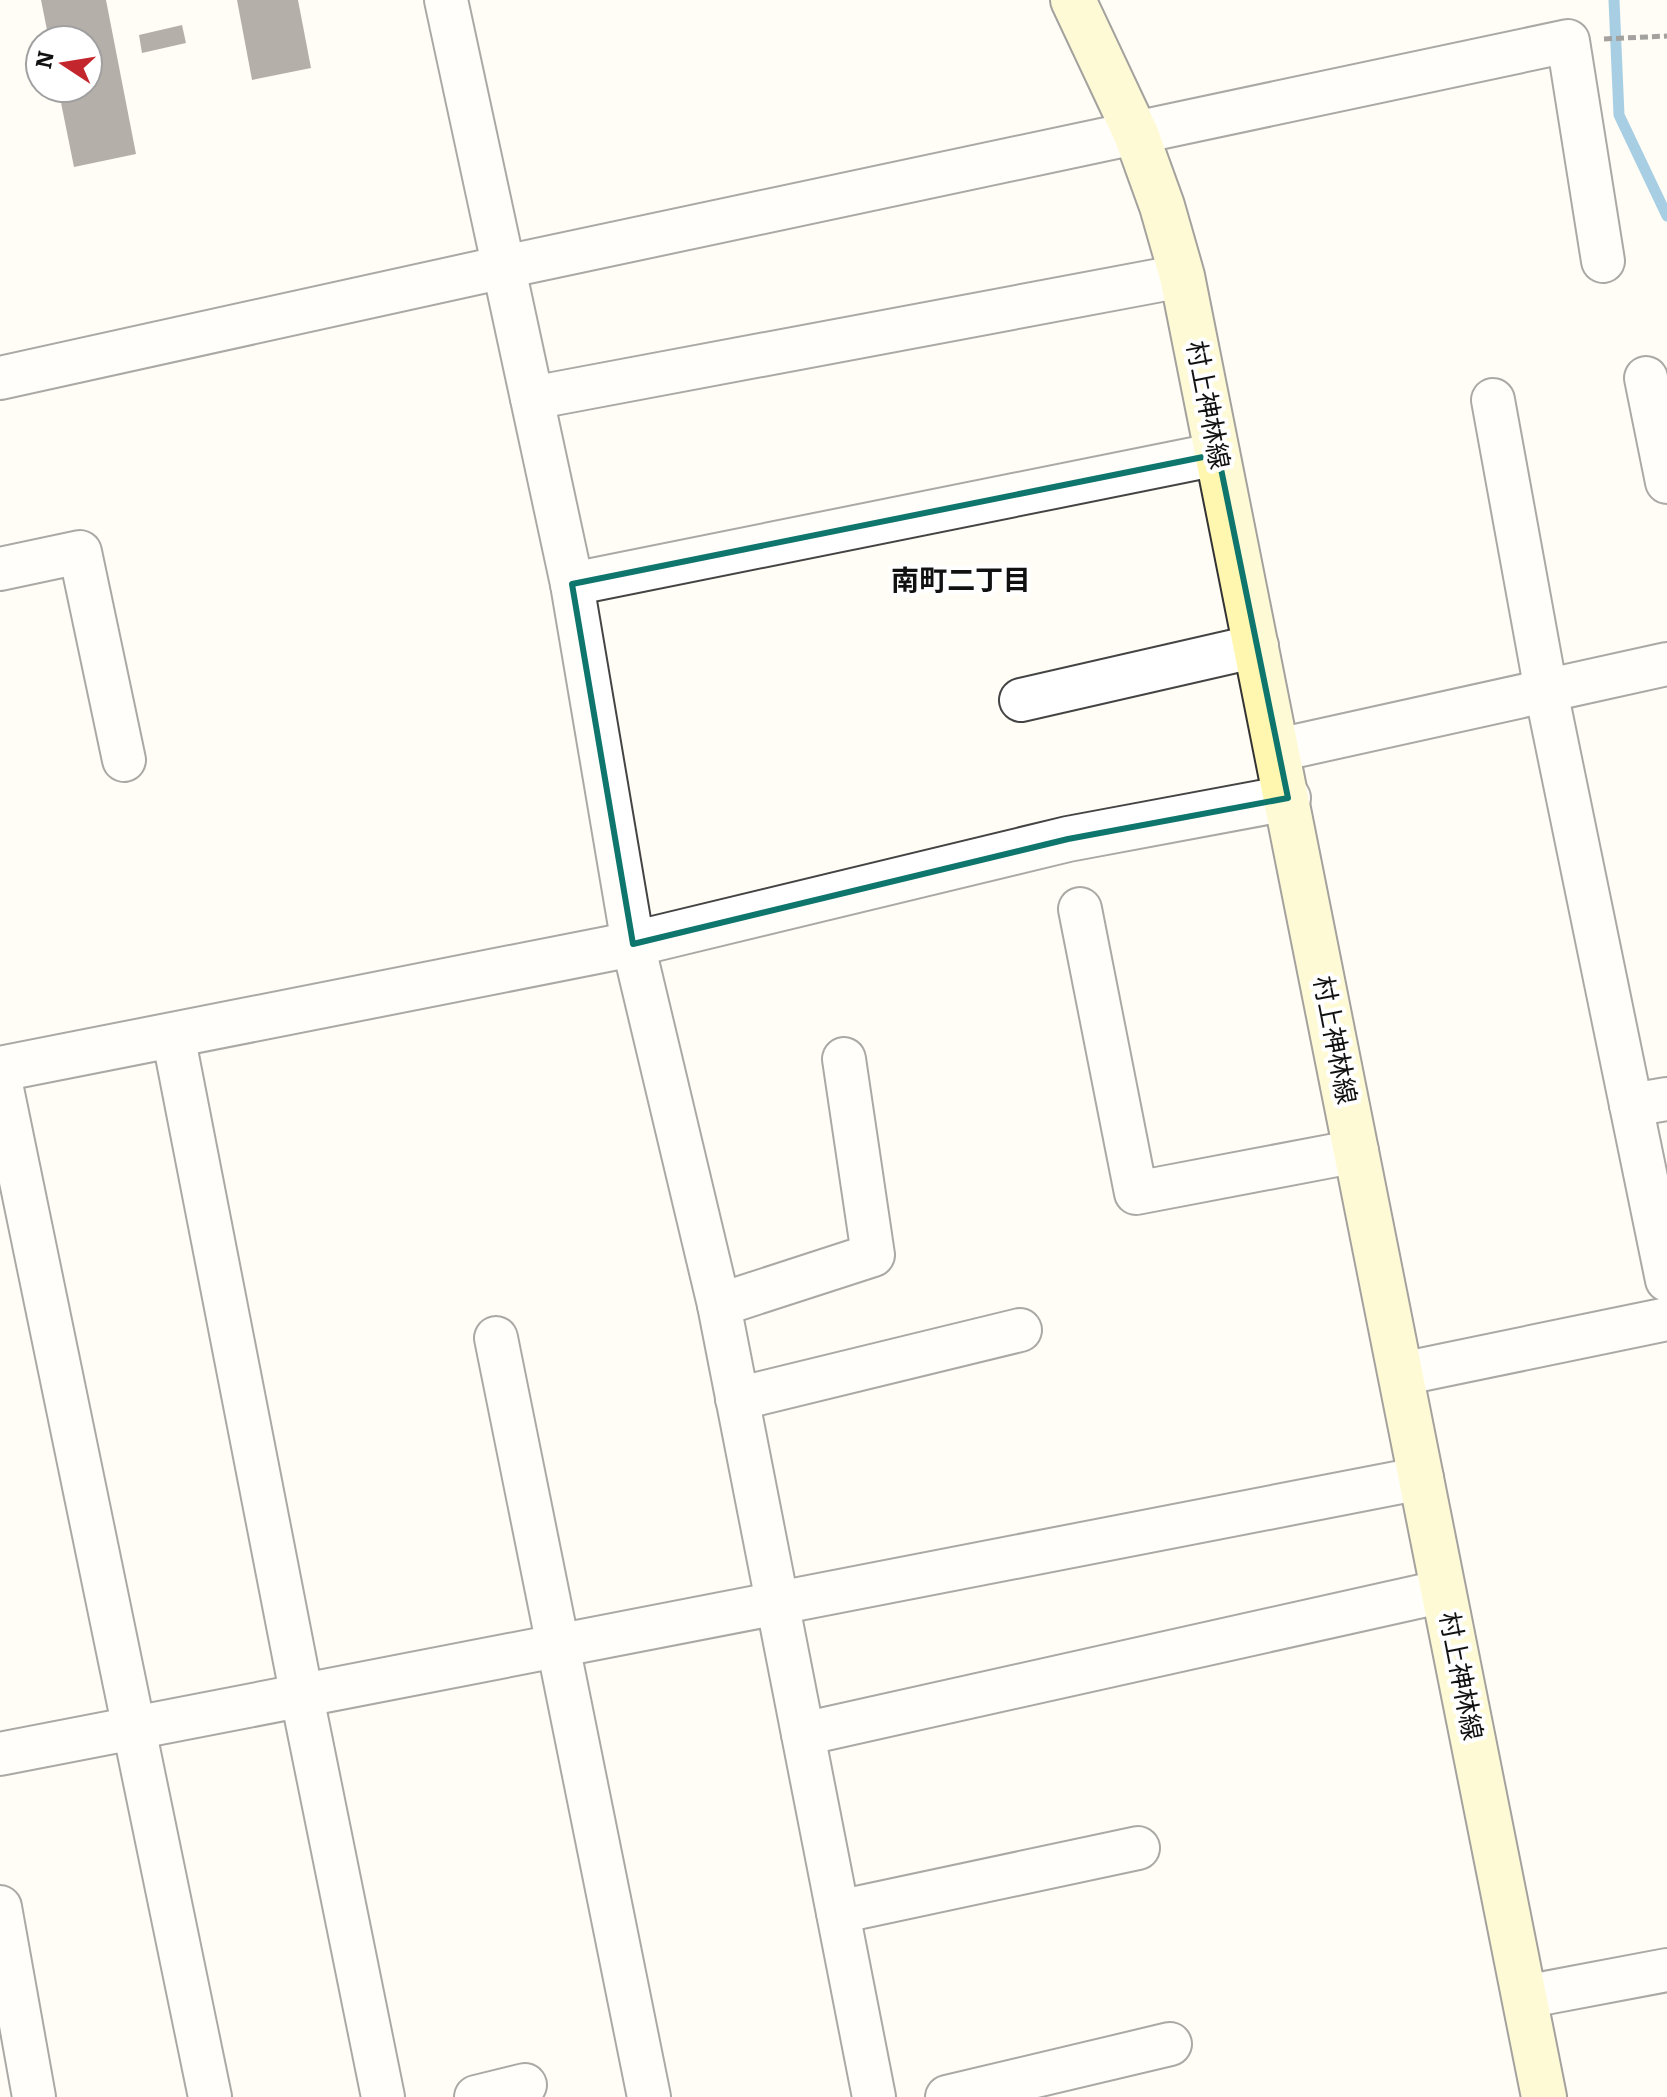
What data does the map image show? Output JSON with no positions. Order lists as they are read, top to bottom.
{
  "streets": {
    "main road": ["村上神林線"]
  },
  "districts": ["南町二丁目"],
  "north": "left"
}
